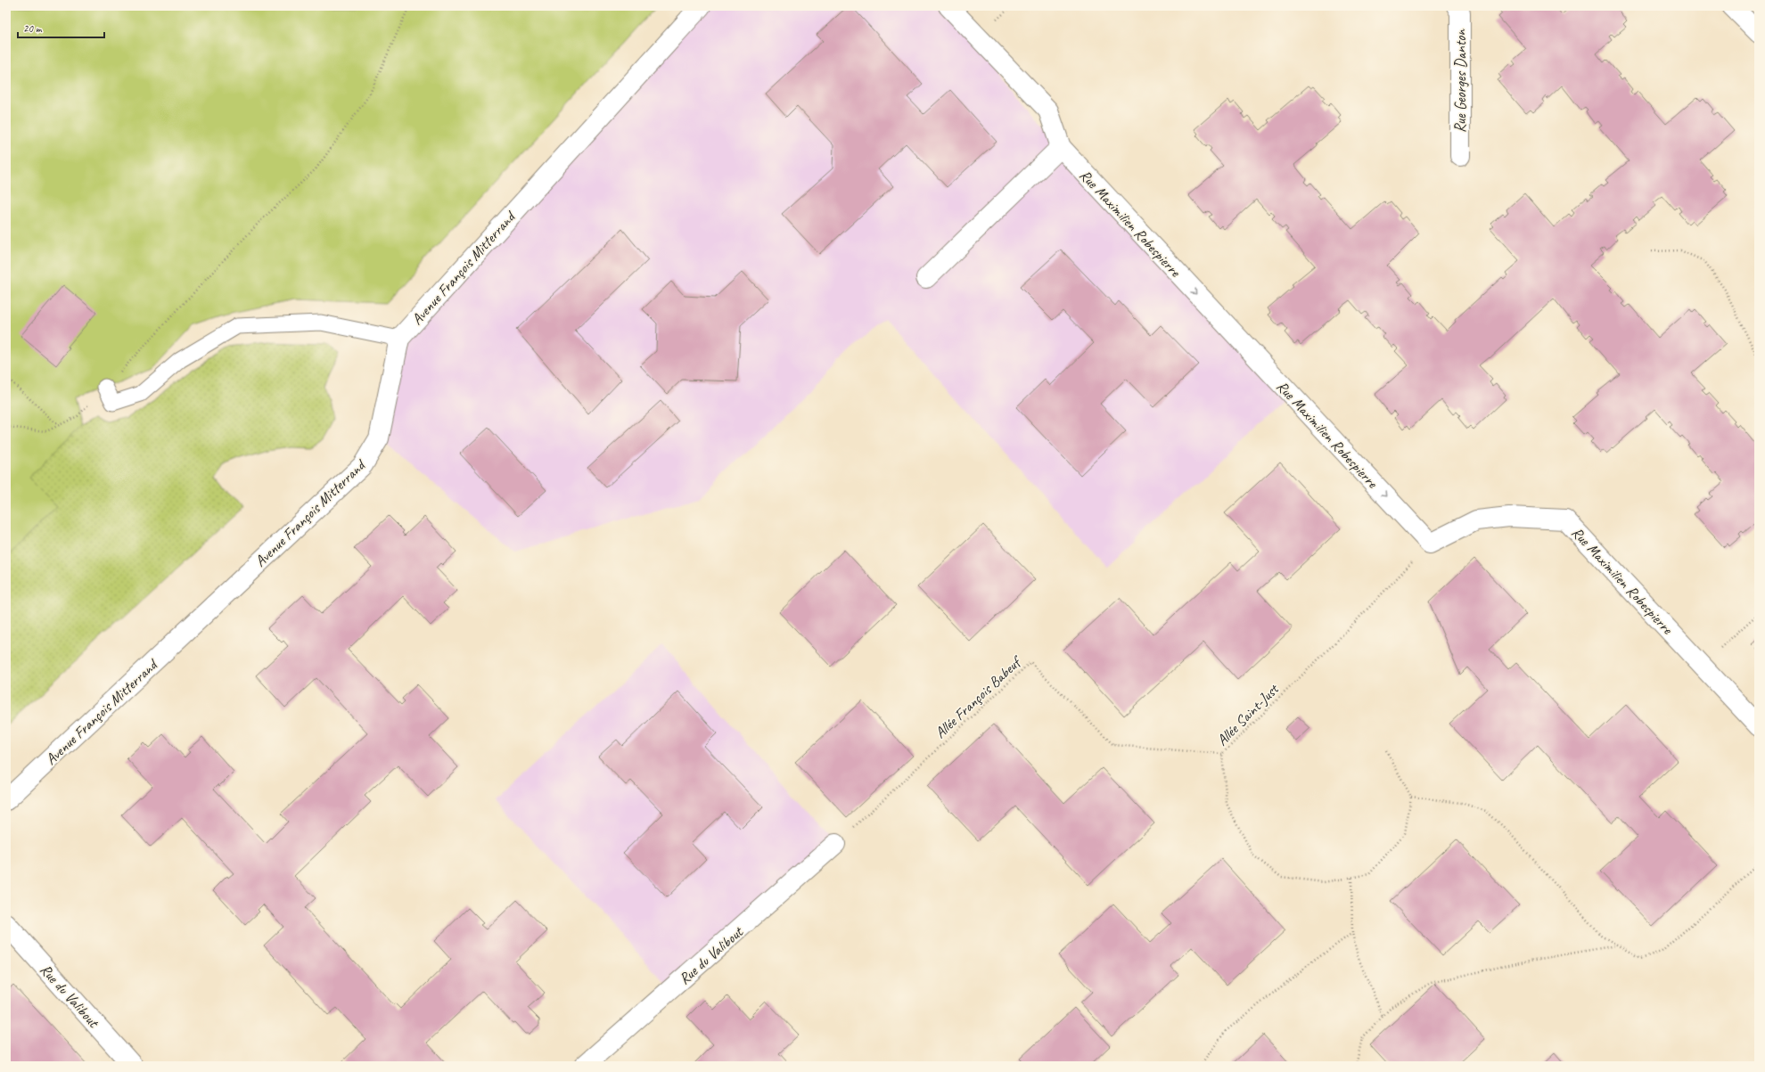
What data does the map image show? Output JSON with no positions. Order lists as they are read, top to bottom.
{
  "streets": {
    "street": [
      "Rue Georges Danton",
      "Rue Maximilien Robespierre",
      "Avenue François Mitterrand",
      "Rue du Valibout"
    ],
    "path": ["Allée François Babeuf", "Allée Saint-Just"]
  },
  "crossings": [
    ["Rue Maximilien Robespierre", "Allée Saint-Just"],
    ["Allée François Babeuf", "Allée Saint-Just"],
    ["Allée François Babeuf", "Rue du Valibout"]
  ],
  "one_way": ["Rue Maximilien Robespierre"],
  "scale_bar": "20 m"
}
